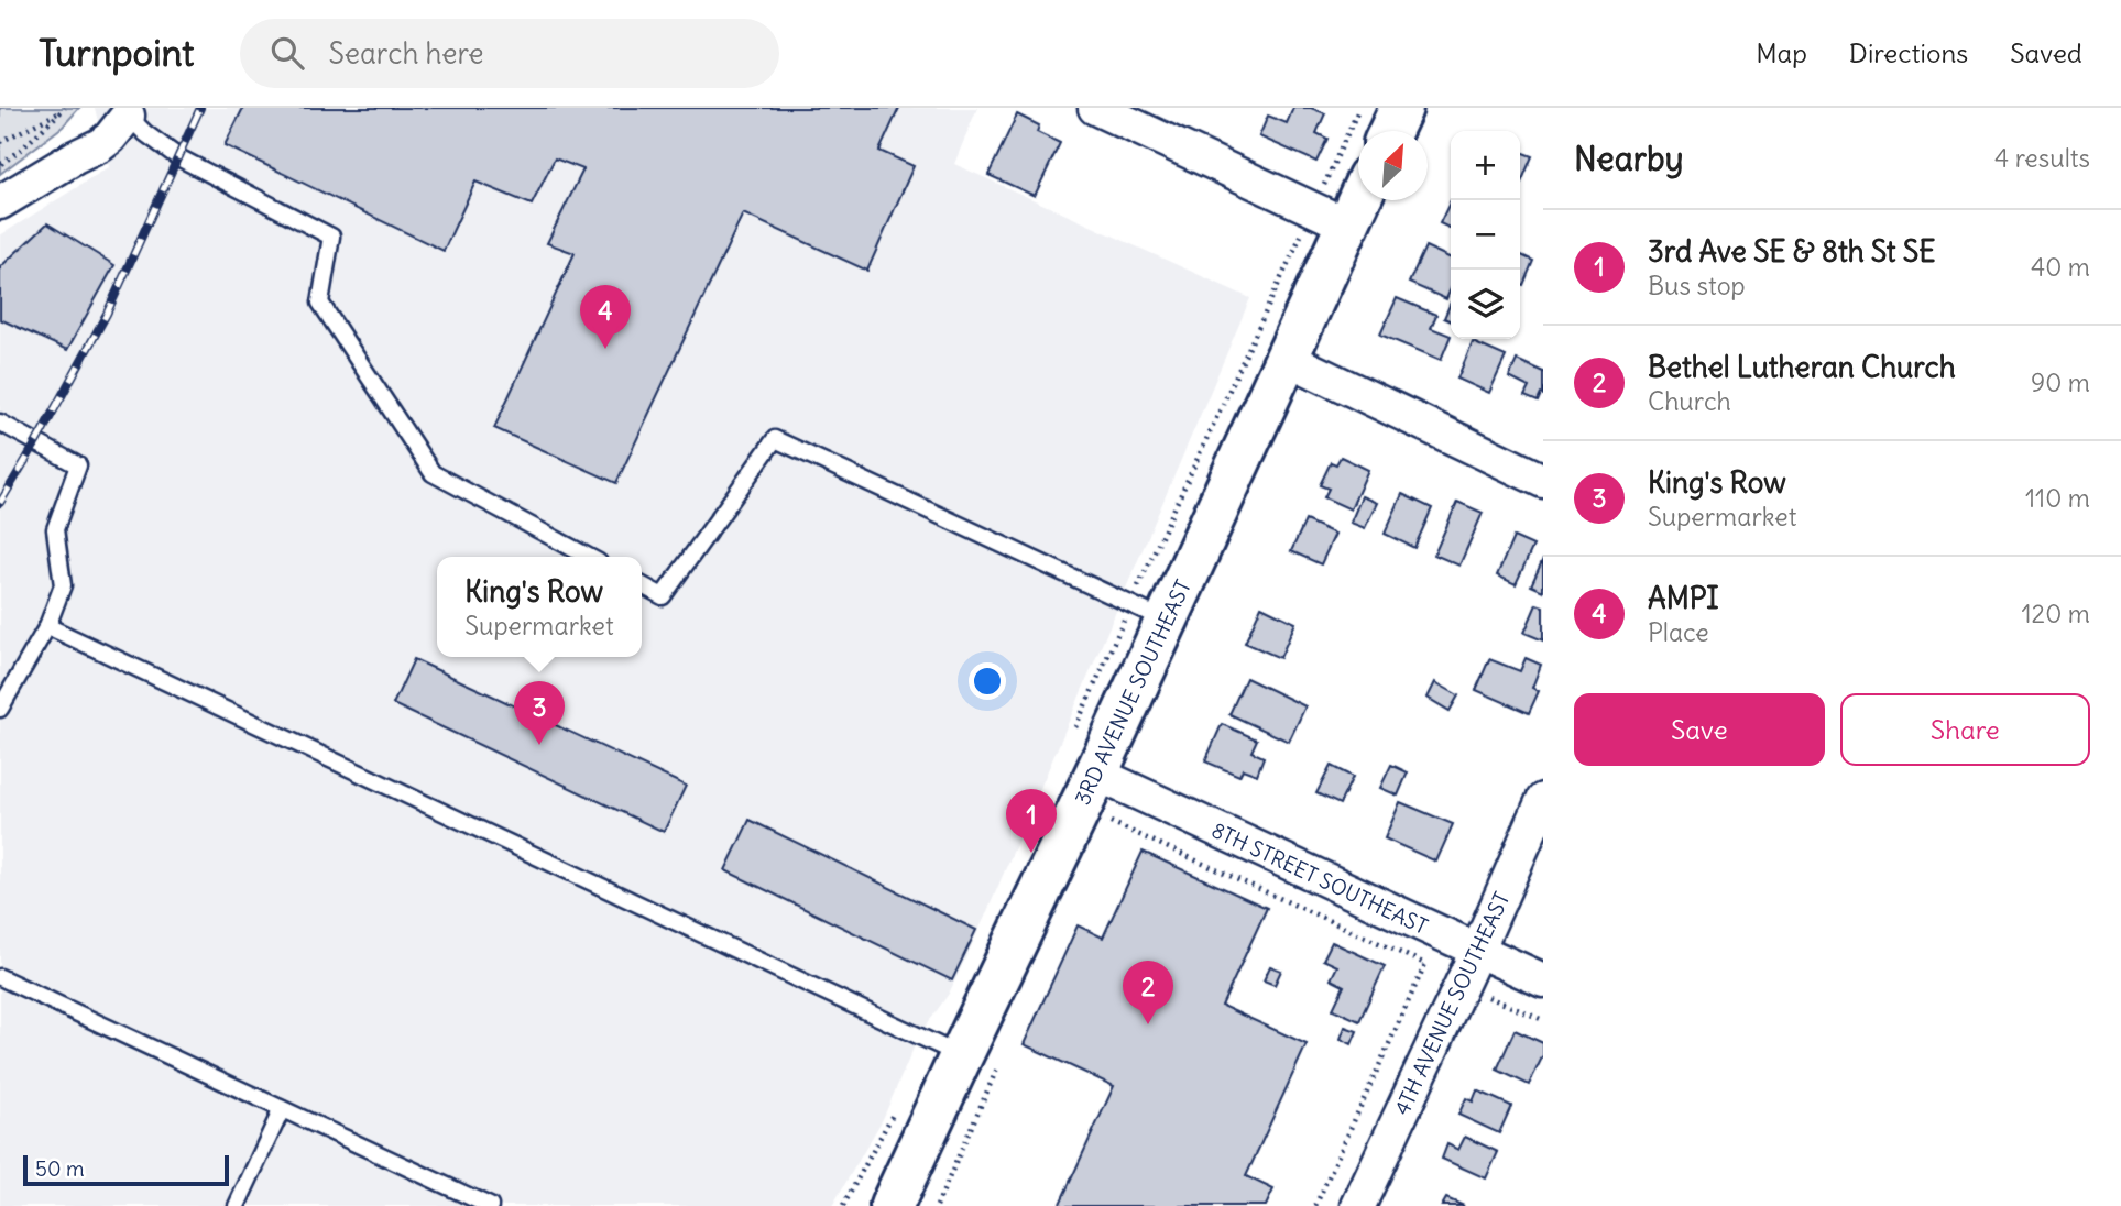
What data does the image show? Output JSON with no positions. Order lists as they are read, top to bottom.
{
  "streets": {
    "main road": ["3RD AVENUE SOUTHEAST"],
    "street": ["8TH STREET SOUTHEAST", "4TH AVENUE SOUTHEAST"]
  },
  "crossings": [
    ["3RD AVENUE SOUTHEAST", "8TH STREET SOUTHEAST"],
    ["8TH STREET SOUTHEAST", "4TH AVENUE SOUTHEAST"]
  ],
  "scale_bar": "50 m",
  "north": "top right",
  "page": {
    "header": "Turnpoint",
    "search": "Search here",
    "nav": ["Map", "Directions", "Saved"],
    "heading": ["Nearby", "4 results"],
    "map_buttons": ["+", "−"],
    "list": [
      {
        "mark": "1",
        "name": "3rd Ave SE & 8th St SE",
        "note": "Bus stop",
        "value": "40 m"
      },
      {
        "mark": "2",
        "name": "Bethel Lutheran Church",
        "note": "Church",
        "value": "90 m"
      },
      {
        "mark": "3",
        "name": "King's Row",
        "note": "Supermarket",
        "value": "110 m"
      },
      {
        "mark": "4",
        "name": "AMPI",
        "note": "Place",
        "value": "120 m"
      }
    ],
    "pins": [
      "4",
      "3",
      "1",
      "2"
    ],
    "popup": ["King's Row", "Supermarket"],
    "buttons": ["Save", "Share"],
    "scale": "50 m"
  }
}
